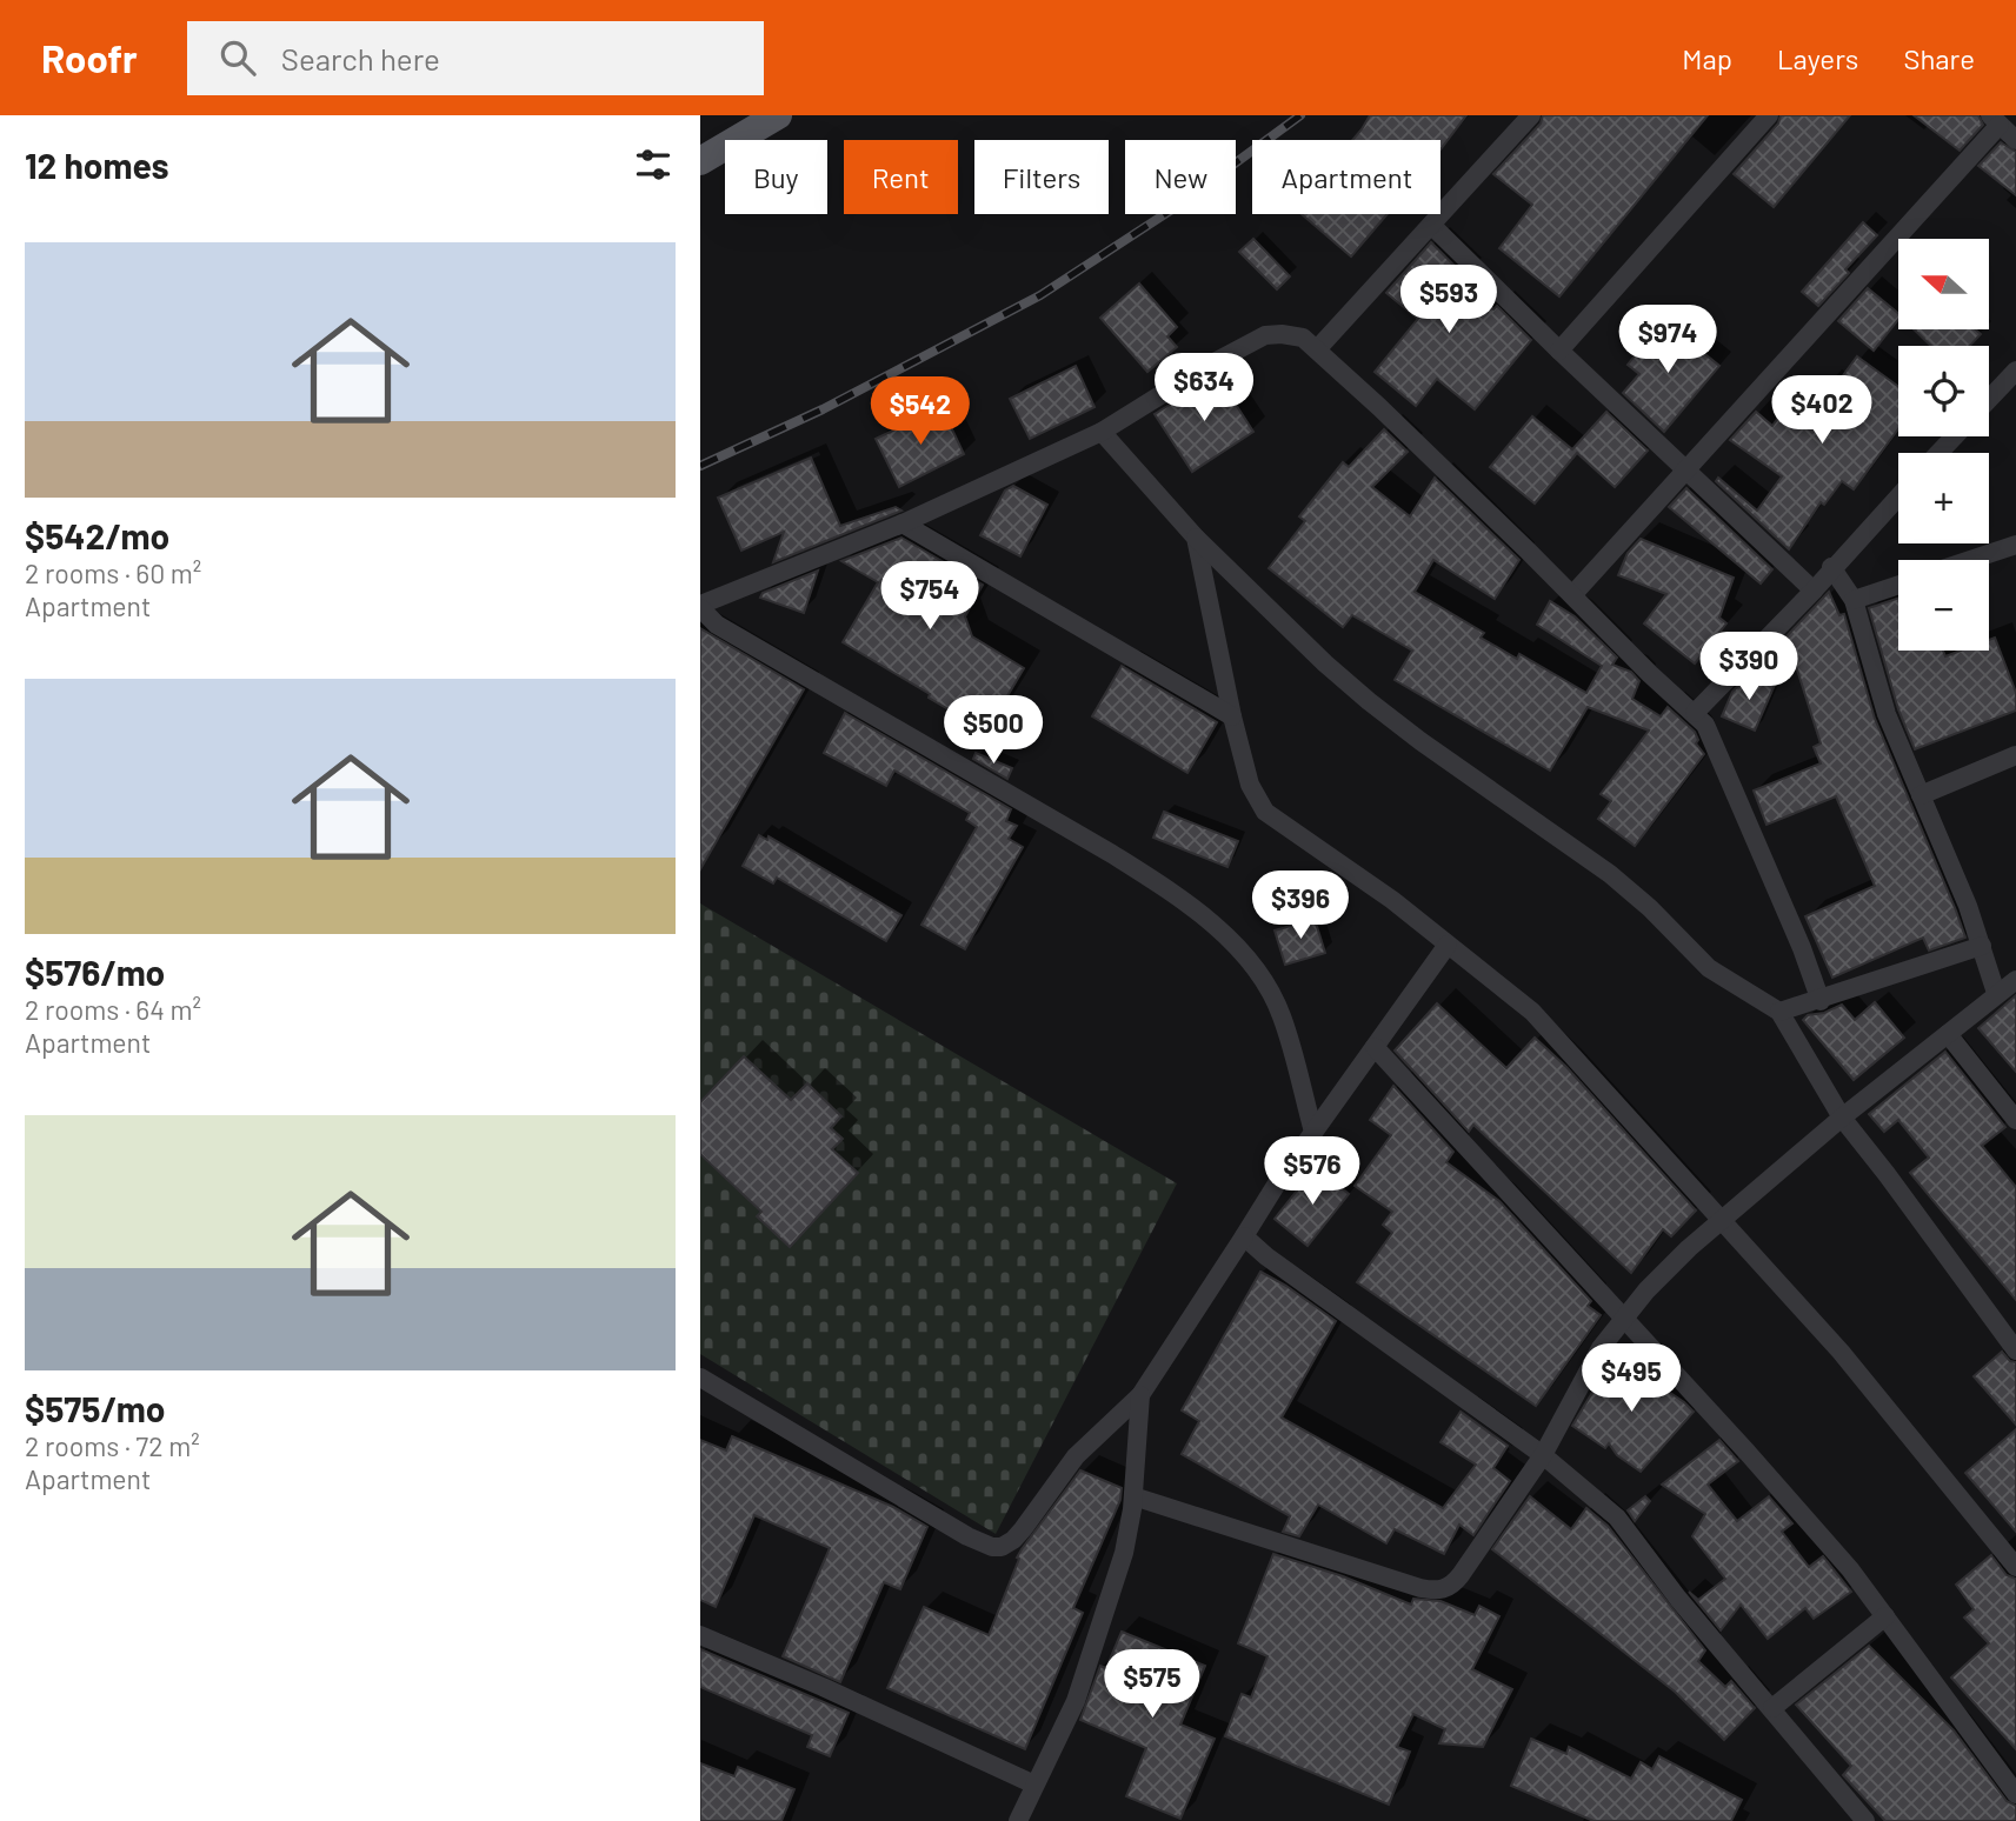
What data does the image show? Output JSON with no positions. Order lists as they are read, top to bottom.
{
  "north": "left",
  "page": {
    "header": "Roofr",
    "search": "Search here",
    "nav": ["Map", "Layers", "Share"],
    "heading": "12 homes",
    "chip": [
      "Buy",
      "Rent",
      "Filters",
      "New",
      "Apartment"
    ],
    "list": [
      {
        "name": "$542/mo",
        "note": "2 rooms · 60 m² · Apartment"
      },
      {
        "name": "$576/mo",
        "note": "2 rooms · 64 m² · Apartment"
      },
      {
        "name": "$575/mo",
        "note": "2 rooms · 72 m² · Apartment"
      }
    ],
    "map_buttons": ["+", "−"],
    "price": [
      "$593",
      "$974",
      "$634",
      "$402",
      "$542",
      "$754",
      "$390",
      "$500",
      "$396",
      "$576",
      "$495",
      "$575"
    ]
  }
}
